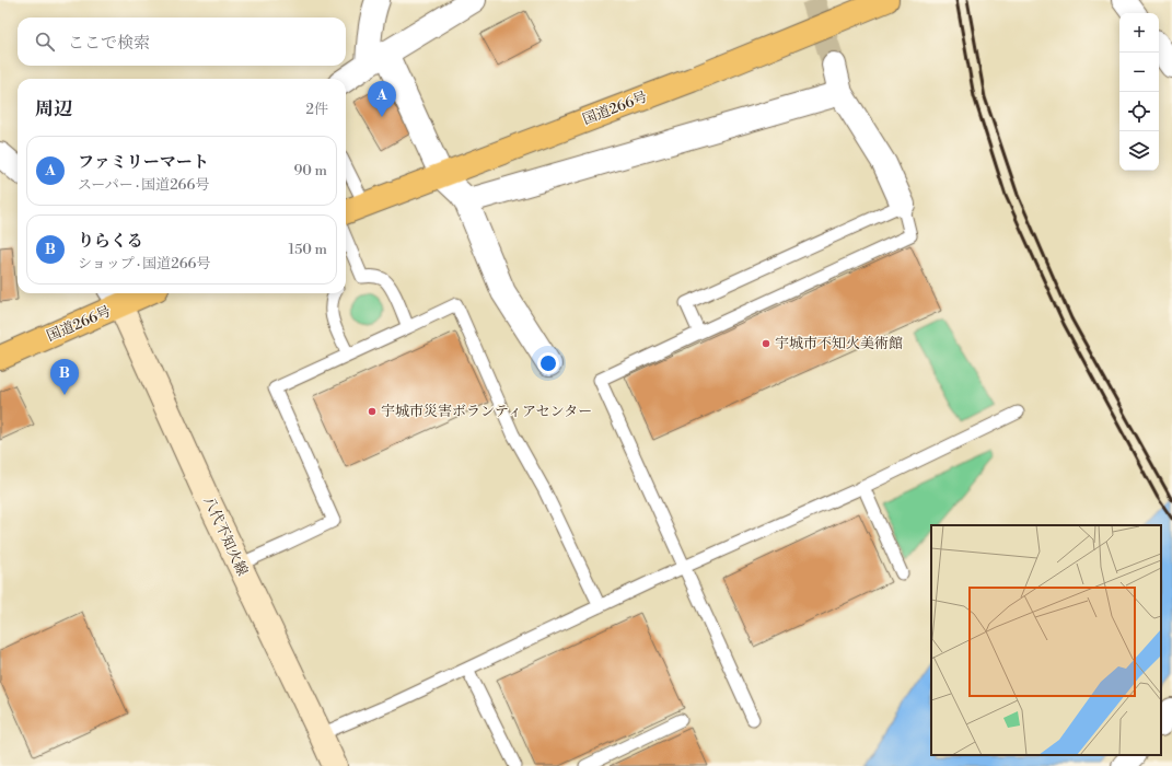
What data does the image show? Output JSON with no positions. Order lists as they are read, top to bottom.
{
  "streets": {
    "highway": ["国道266号"],
    "main road": ["八代不知火線"]
  },
  "crossings": [
    ["国道266号", "八代不知火線"]
  ],
  "places": ["宇城市不知火美術館", "宇城市災害ボランティアセンター"],
  "page": {
    "map_buttons": ["+", "−"],
    "search": "ここで検索",
    "heading": ["周辺", "2件"],
    "pins": ["A", "B"],
    "list": [
      {
        "mark": "A",
        "name": "ファミリーマート",
        "note": "スーパー · 国道266号",
        "value": "90 m"
      },
      {
        "mark": "B",
        "name": "りらくる",
        "note": "ショップ · 国道266号",
        "value": "150 m"
      }
    ]
  }
}
